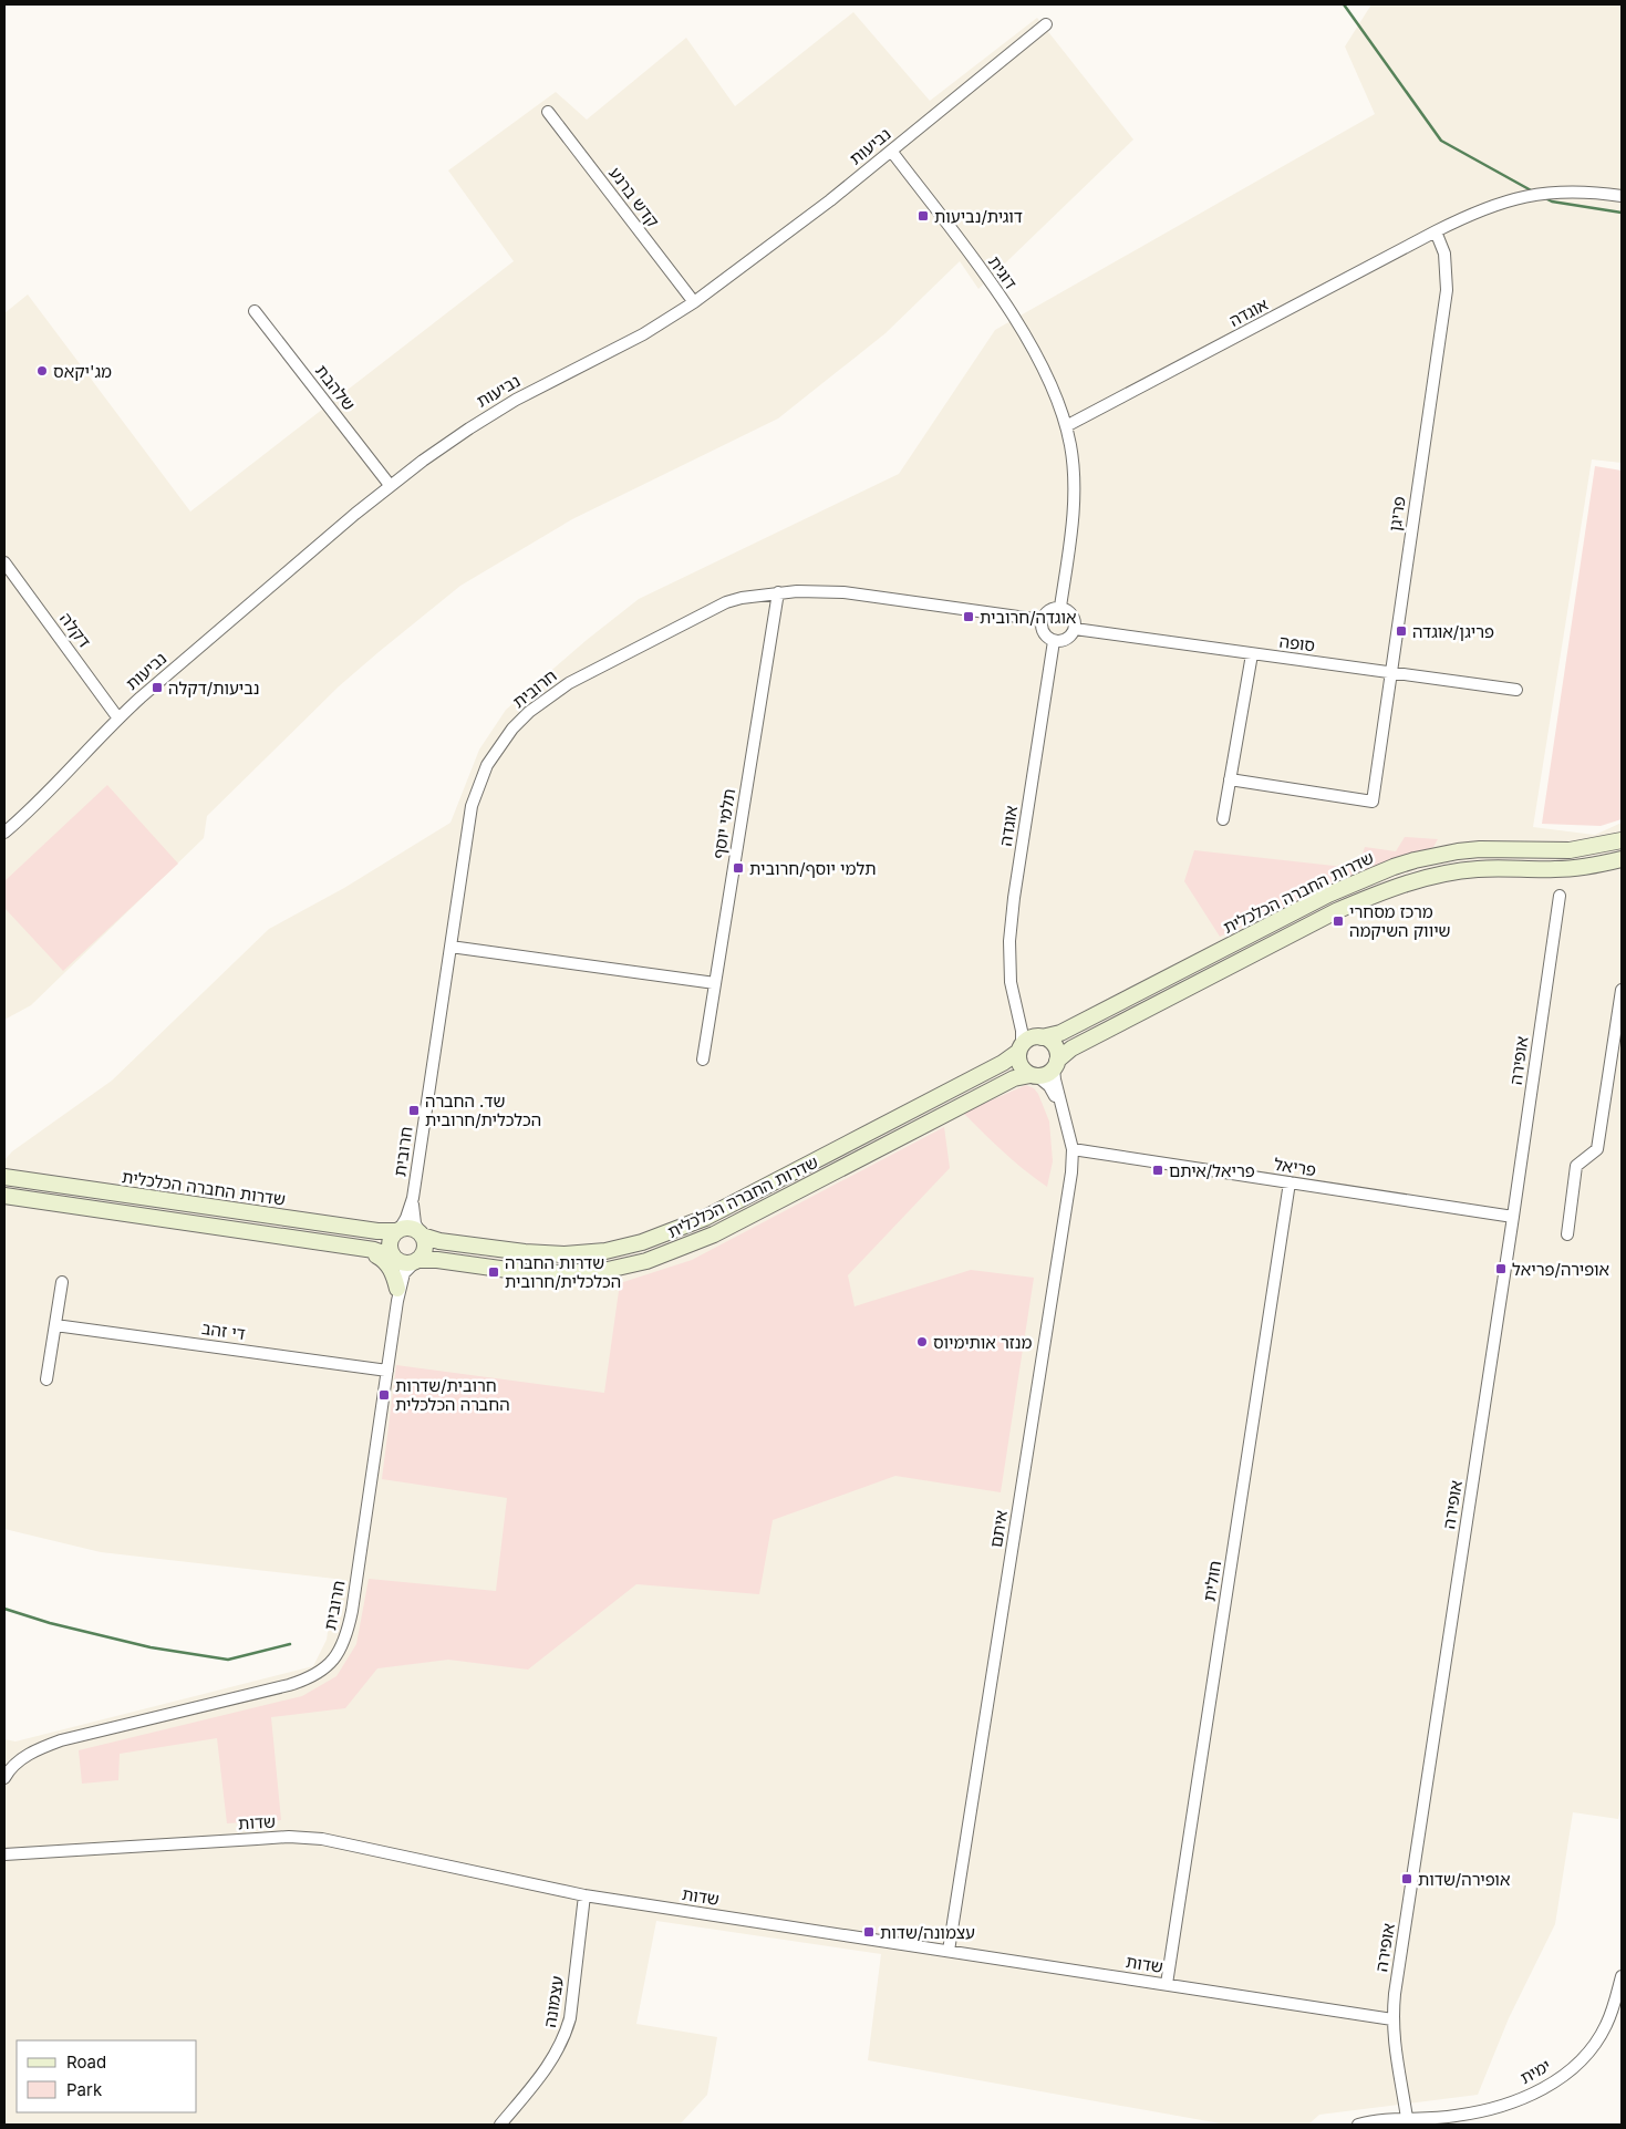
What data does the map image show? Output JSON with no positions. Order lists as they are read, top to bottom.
{
  "streets": {
    "main road": ["שדרות החברה הכלכלית"],
    "street": [
      "נביעות",
      "קדש ברנע",
      "דוגית",
      "אוגדה",
      "שלהבת",
      "פריגן",
      "דקלה",
      "סופה",
      "חרובית",
      "תלמי יוסף",
      "אופירה",
      "פריאל",
      "די זהב",
      "איתם",
      "חולית",
      "שדות",
      "עצמונה",
      "ימית"
    ]
  },
  "crossings": [
    ["נביעות", "קדש ברנע"],
    ["נביעות", "דוגית"],
    ["נביעות", "שלהבת"],
    ["נביעות", "דקלה"],
    ["דוגית", "אוגדה"],
    ["אוגדה", "פריגן"],
    ["אוגדה", "סופה"],
    ["אוגדה", "חרובית"],
    ["אוגדה", "שדרות החברה הכלכלית"],
    ["אוגדה", "איתם"],
    ["פריגן", "סופה"],
    ["סופה", "חרובית"],
    ["חרובית", "תלמי יוסף"],
    ["חרובית", "שדרות החברה הכלכלית"],
    ["חרובית", "די זהב"],
    ["שדרות החברה הכלכלית", "איתם"],
    ["אופירה", "פריאל"],
    ["אופירה", "שדות"],
    ["אופירה", "ימית"],
    ["פריאל", "איתם"],
    ["פריאל", "חולית"],
    ["איתם", "שדות"],
    ["חולית", "שדות"],
    ["שדות", "עצמונה"]
  ],
  "places": {
    "transit": [
      "דוגית/נביעות",
      "אוגדה/חרובית",
      "פריגן/אוגדה",
      "נביעות/דקלה",
      "תלמי יוסף/חרובית",
      "מרכז מסחרי שיווק השיקמה",
      "שד. החברה הכלכלית/חרובית",
      "פריאל/איתם",
      "אופירה/פריאל",
      "שדרות החברה הכלכלית/חרובית",
      "חרובית/שדרות החברה הכלכלית",
      "אופירה/שדות",
      "עצמונה/שדות"
    ],
    "other": ["מג'יקאס", "מנזר אותימיוס"]
  },
  "legend": ["Road", "Park"]
}
